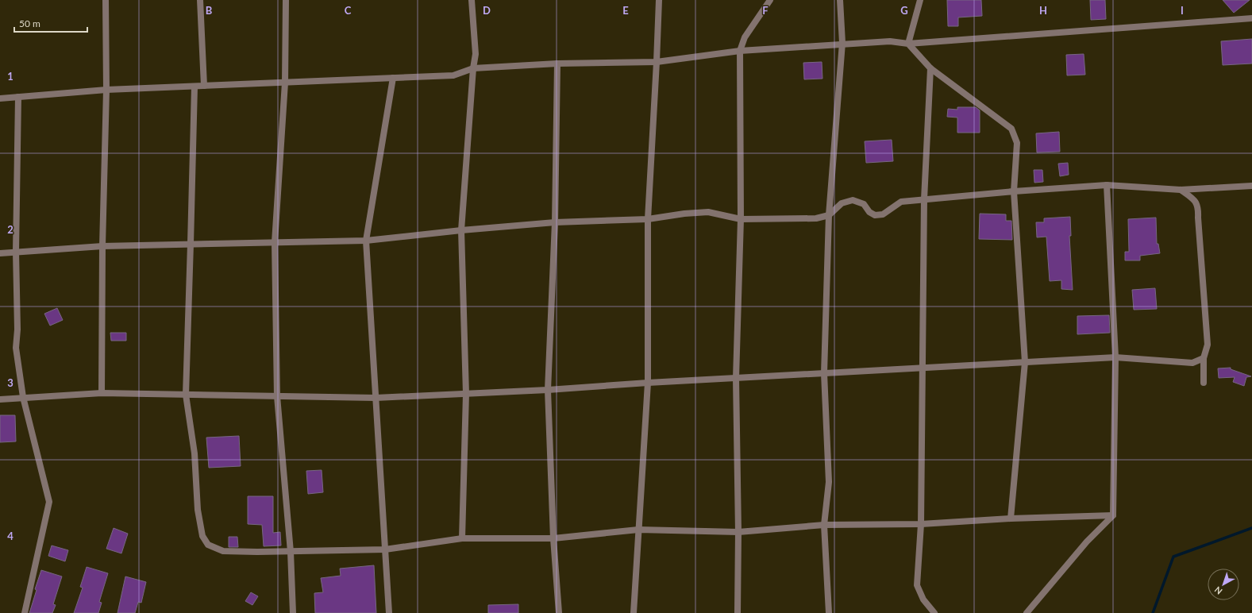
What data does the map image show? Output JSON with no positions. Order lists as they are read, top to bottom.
{
  "scale_bar": "50 m",
  "north": "bottom left",
  "grid": {
    "columns": [
      "B",
      "C",
      "D",
      "E",
      "F",
      "G",
      "H",
      "I"
    ],
    "rows": [
      "1",
      "2",
      "3",
      "4"
    ]
  }
}
